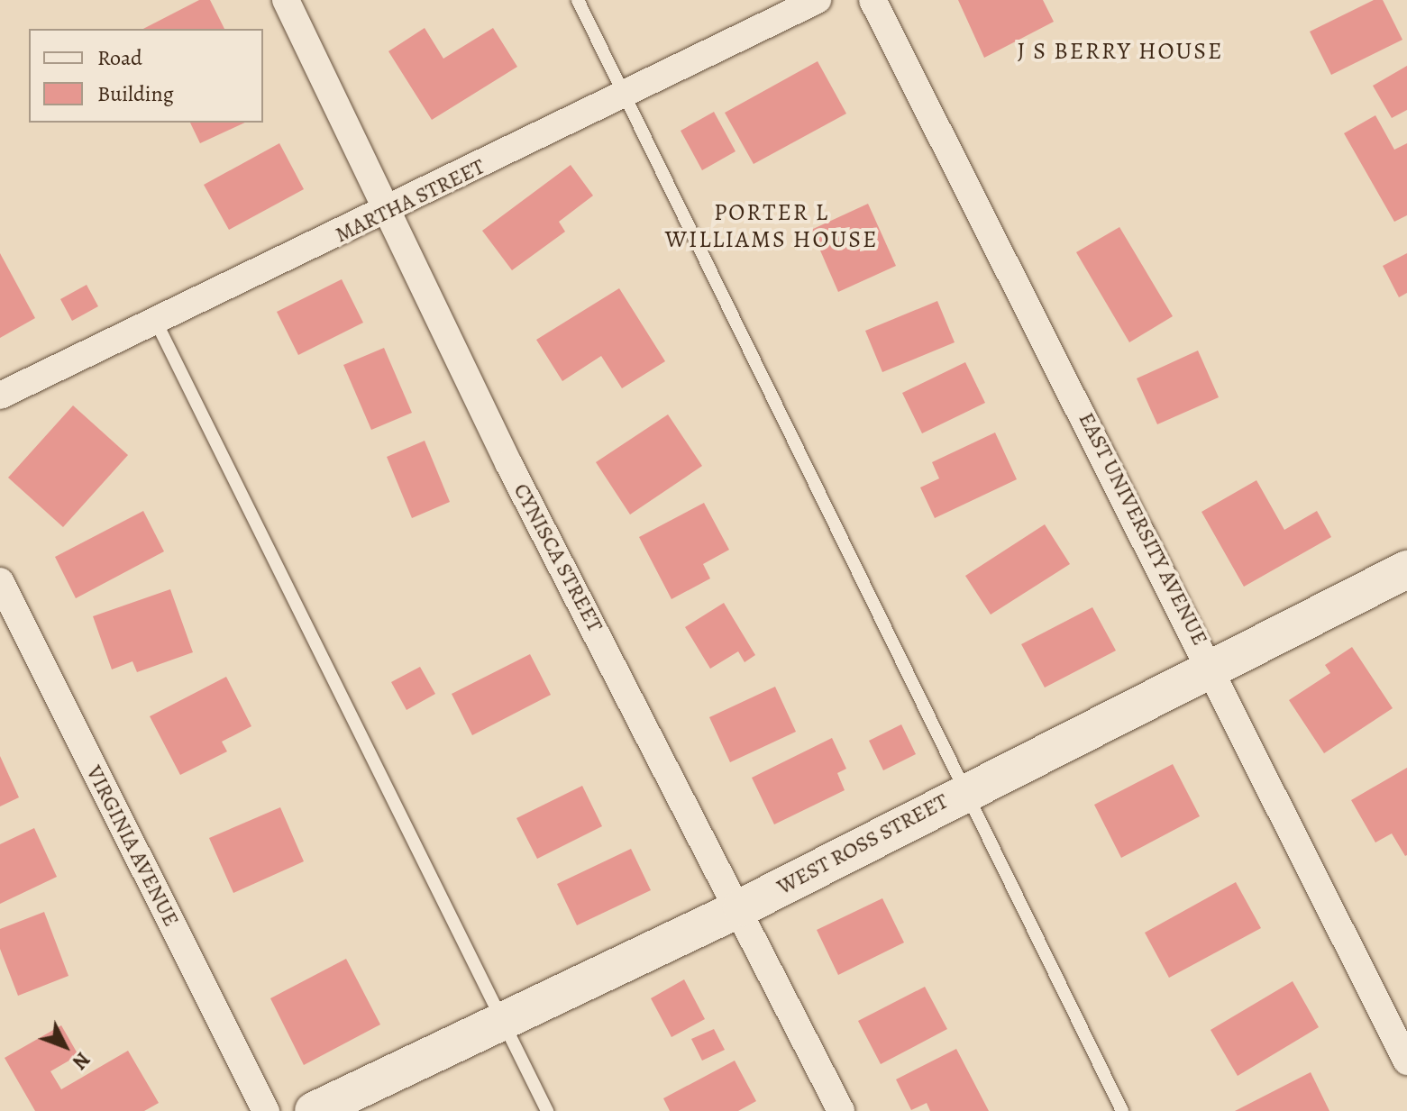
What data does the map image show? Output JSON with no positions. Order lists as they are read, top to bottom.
{
  "streets": {
    "street": [
      "MARTHA STREET",
      "EAST UNIVERSITY AVENUE",
      "CYNISCA STREET",
      "WEST ROSS STREET",
      "VIRGINIA AVENUE"
    ]
  },
  "crossings": [
    ["MARTHA STREET", "CYNISCA STREET"],
    ["EAST UNIVERSITY AVENUE", "WEST ROSS STREET"],
    ["CYNISCA STREET", "WEST ROSS STREET"]
  ],
  "districts": ["J S BERRY HOUSE", "PORTER L WILLIAMS HOUSE"],
  "legend": ["Road", "Building"],
  "north": "bottom right"
}
